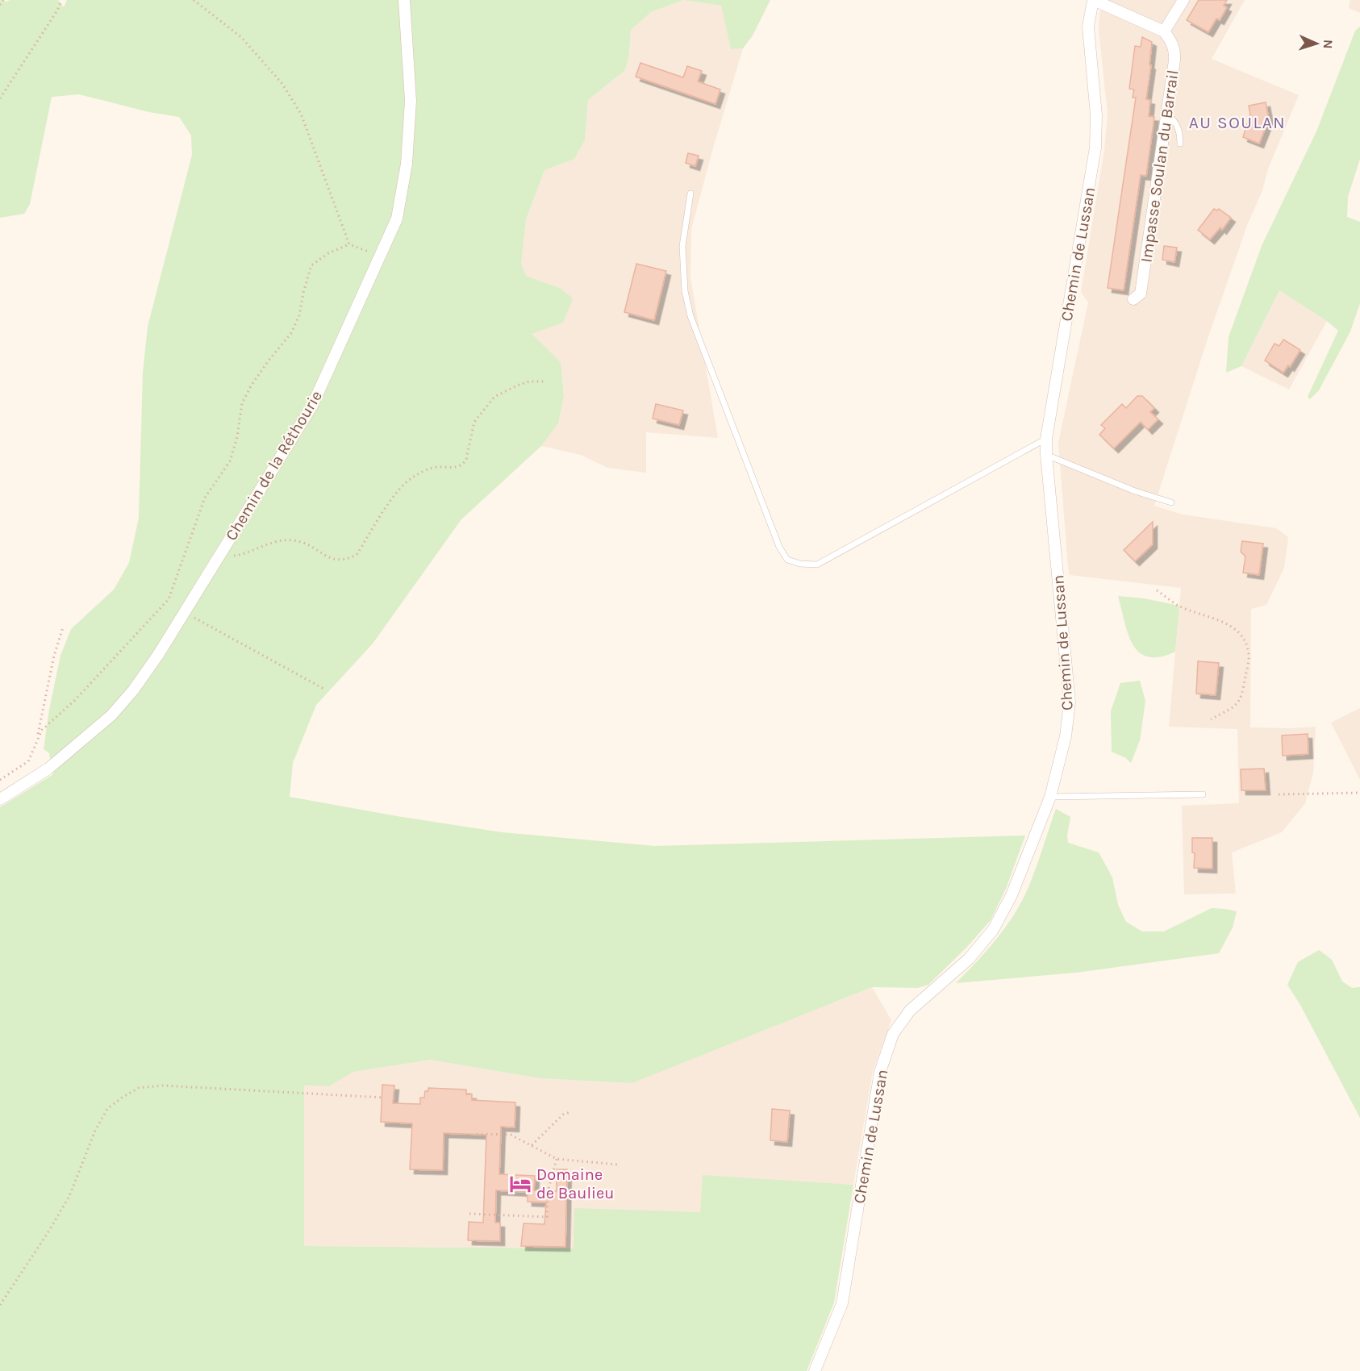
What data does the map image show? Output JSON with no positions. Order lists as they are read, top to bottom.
{
  "streets": {
    "street": ["Impasse Soulan du Barrail", "Chemin de Lussan", "Chemin de la Réthourie"]
  },
  "districts": ["AU SOULAN"],
  "places": {
    "hotel": ["Domaine de Baulieu"]
  },
  "north": "right"
}
